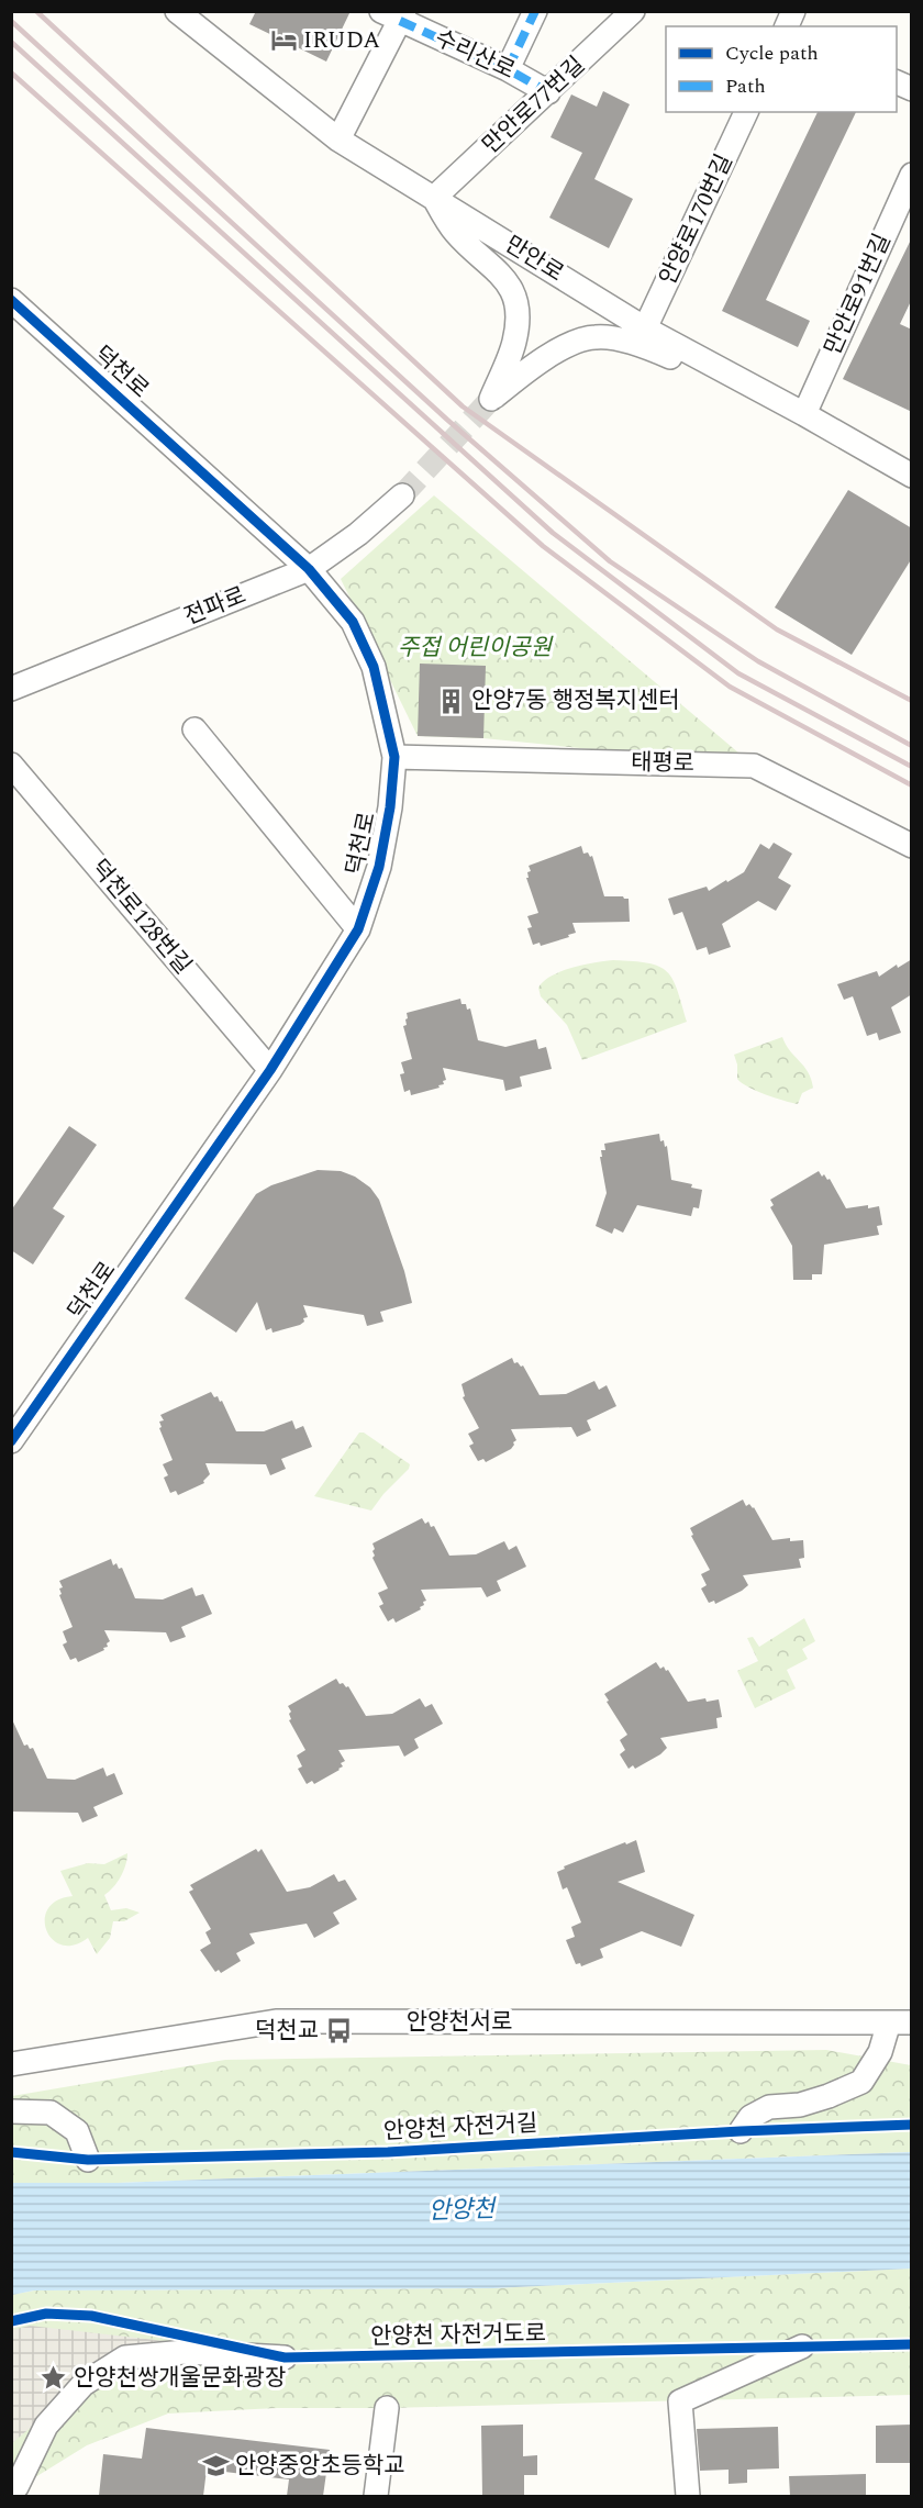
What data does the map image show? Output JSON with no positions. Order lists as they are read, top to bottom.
{
  "streets": {
    "street": [
      "수리산로",
      "만안로77번길",
      "안양로170번길",
      "만안로",
      "만안로91번길",
      "덕천로",
      "전파로",
      "태평로",
      "덕천로128번길",
      "안양천서로"
    ],
    "cycle path": ["안양천 자전거길", "안양천 자전거도로"]
  },
  "crossings": [
    ["수리산로", "만안로77번길"],
    ["수리산로", "만안로"],
    ["만안로77번길", "만안로"],
    ["안양로170번길", "만안로"],
    ["만안로", "만안로91번길"],
    ["덕천로", "전파로"],
    ["덕천로", "태평로"],
    ["덕천로", "덕천로128번길"]
  ],
  "water": ["안양천"],
  "parks": ["주접 어린이공원"],
  "places": {
    "hotel": ["IRUDA"],
    "building": ["안양7동 행정복지센터"],
    "bus stop": ["덕천교"],
    "place": ["안양천쌍개울문화광장"],
    "school or university": ["안양중앙초등학교"]
  },
  "legend": ["Cycle path", "Path"]
}
